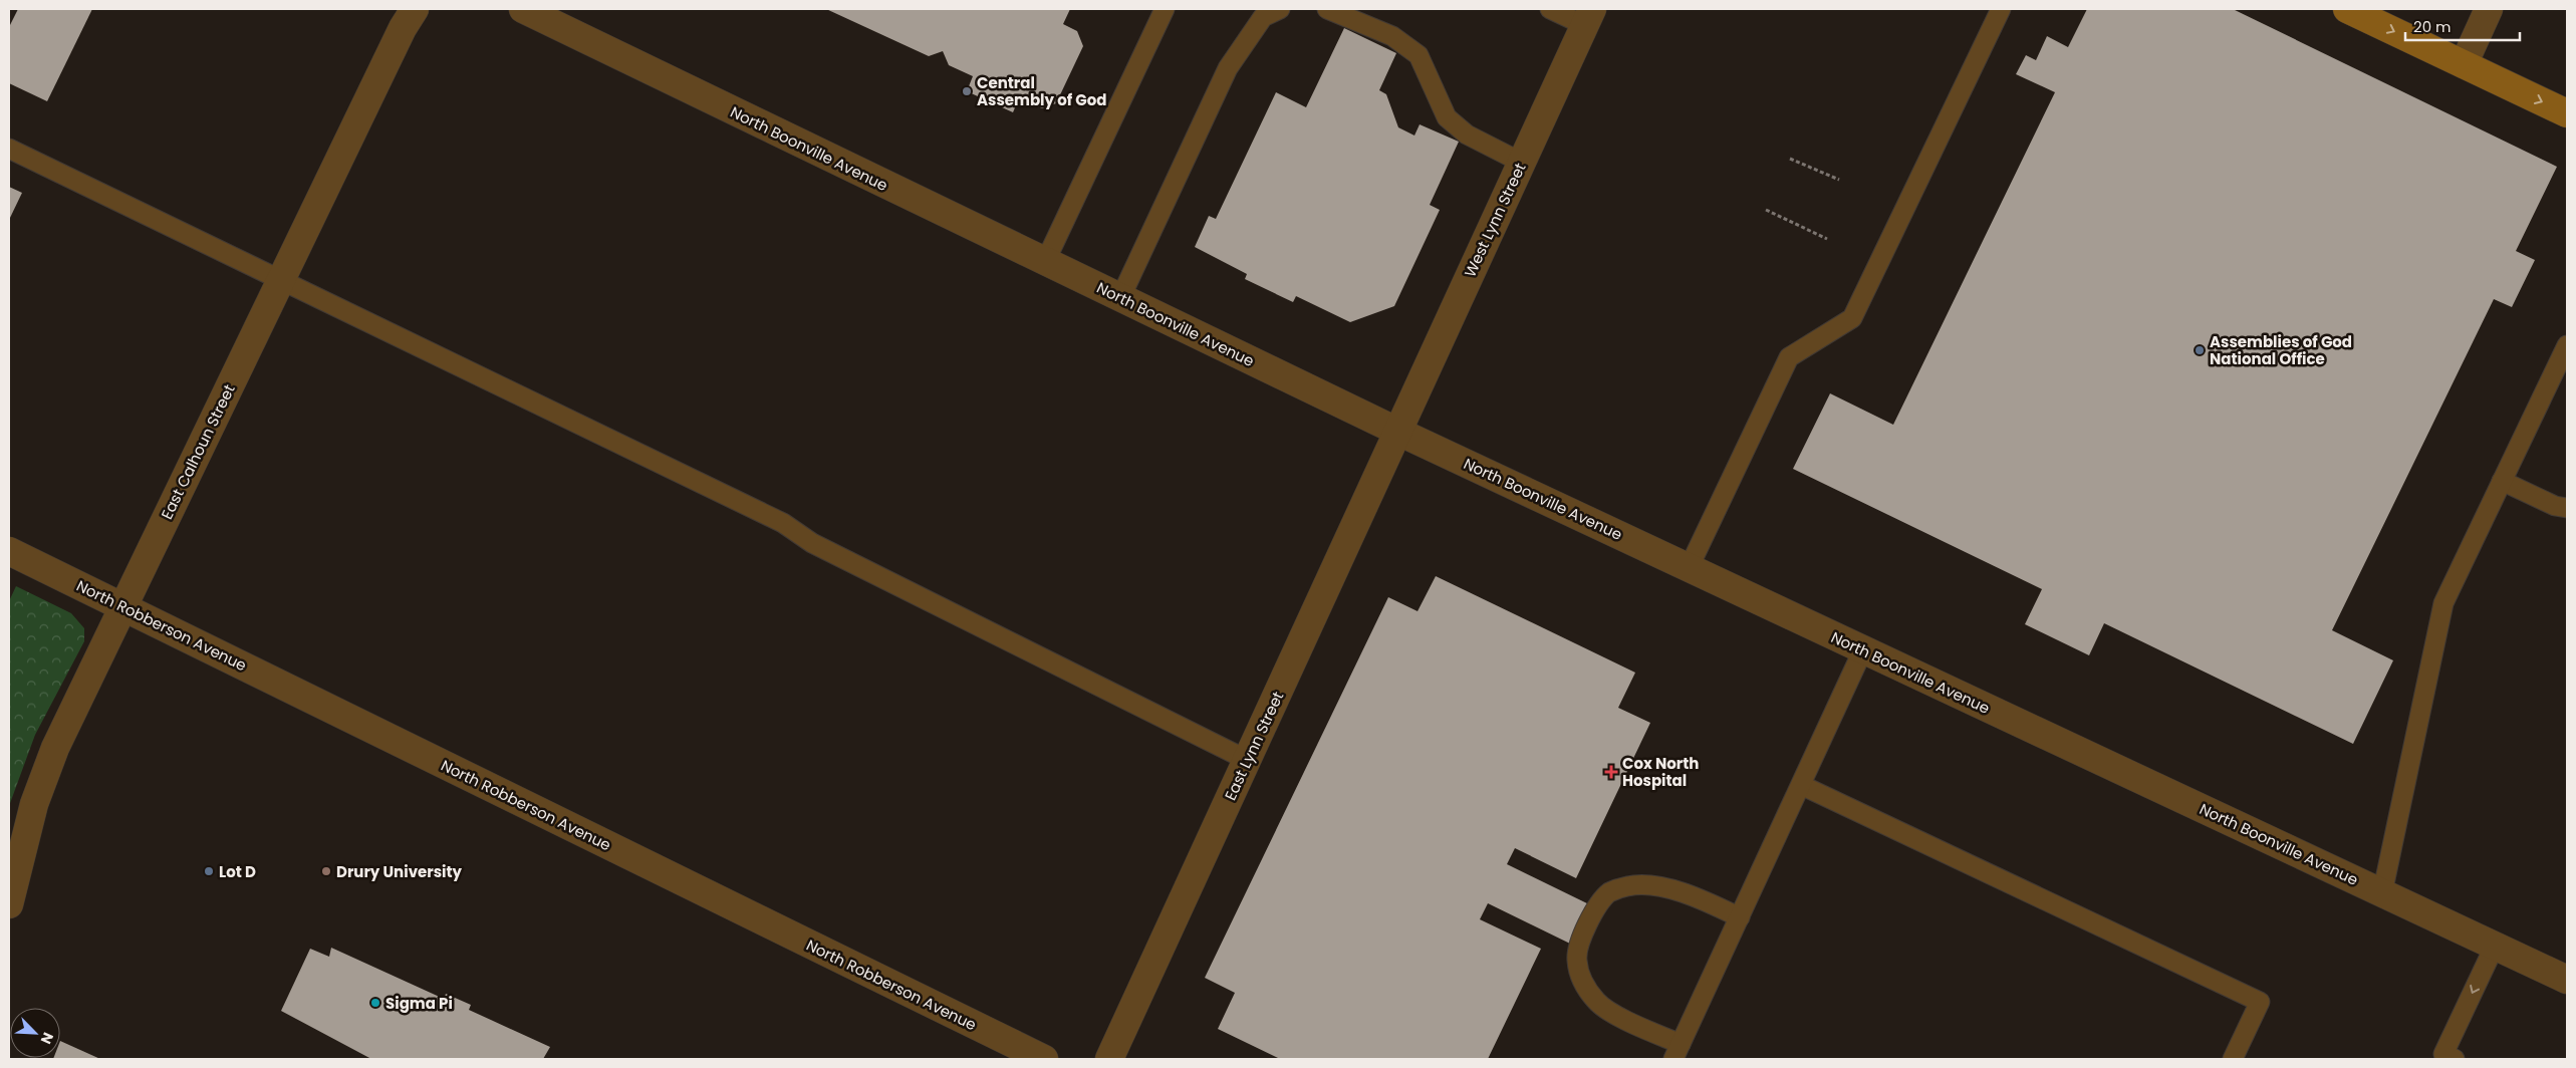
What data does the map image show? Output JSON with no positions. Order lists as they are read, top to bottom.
{
  "streets": {
    "street": [
      "North Boonville Avenue",
      "West Lynn Street",
      "East Calhoun Street",
      "North Robberson Avenue",
      "East Lynn Street"
    ]
  },
  "crossings": [
    ["North Boonville Avenue", "West Lynn Street"],
    ["North Boonville Avenue", "East Lynn Street"],
    ["West Lynn Street", "East Lynn Street"],
    ["East Calhoun Street", "North Robberson Avenue"]
  ],
  "places": {
    "other": [
      "Central Assembly of God",
      "Assemblies of God National Office",
      "Lot D",
      "Drury University",
      "Sigma Pi"
    ],
    "health": ["Cox North Hospital"]
  },
  "scale_bar": "20 m",
  "north": "bottom right"
}
